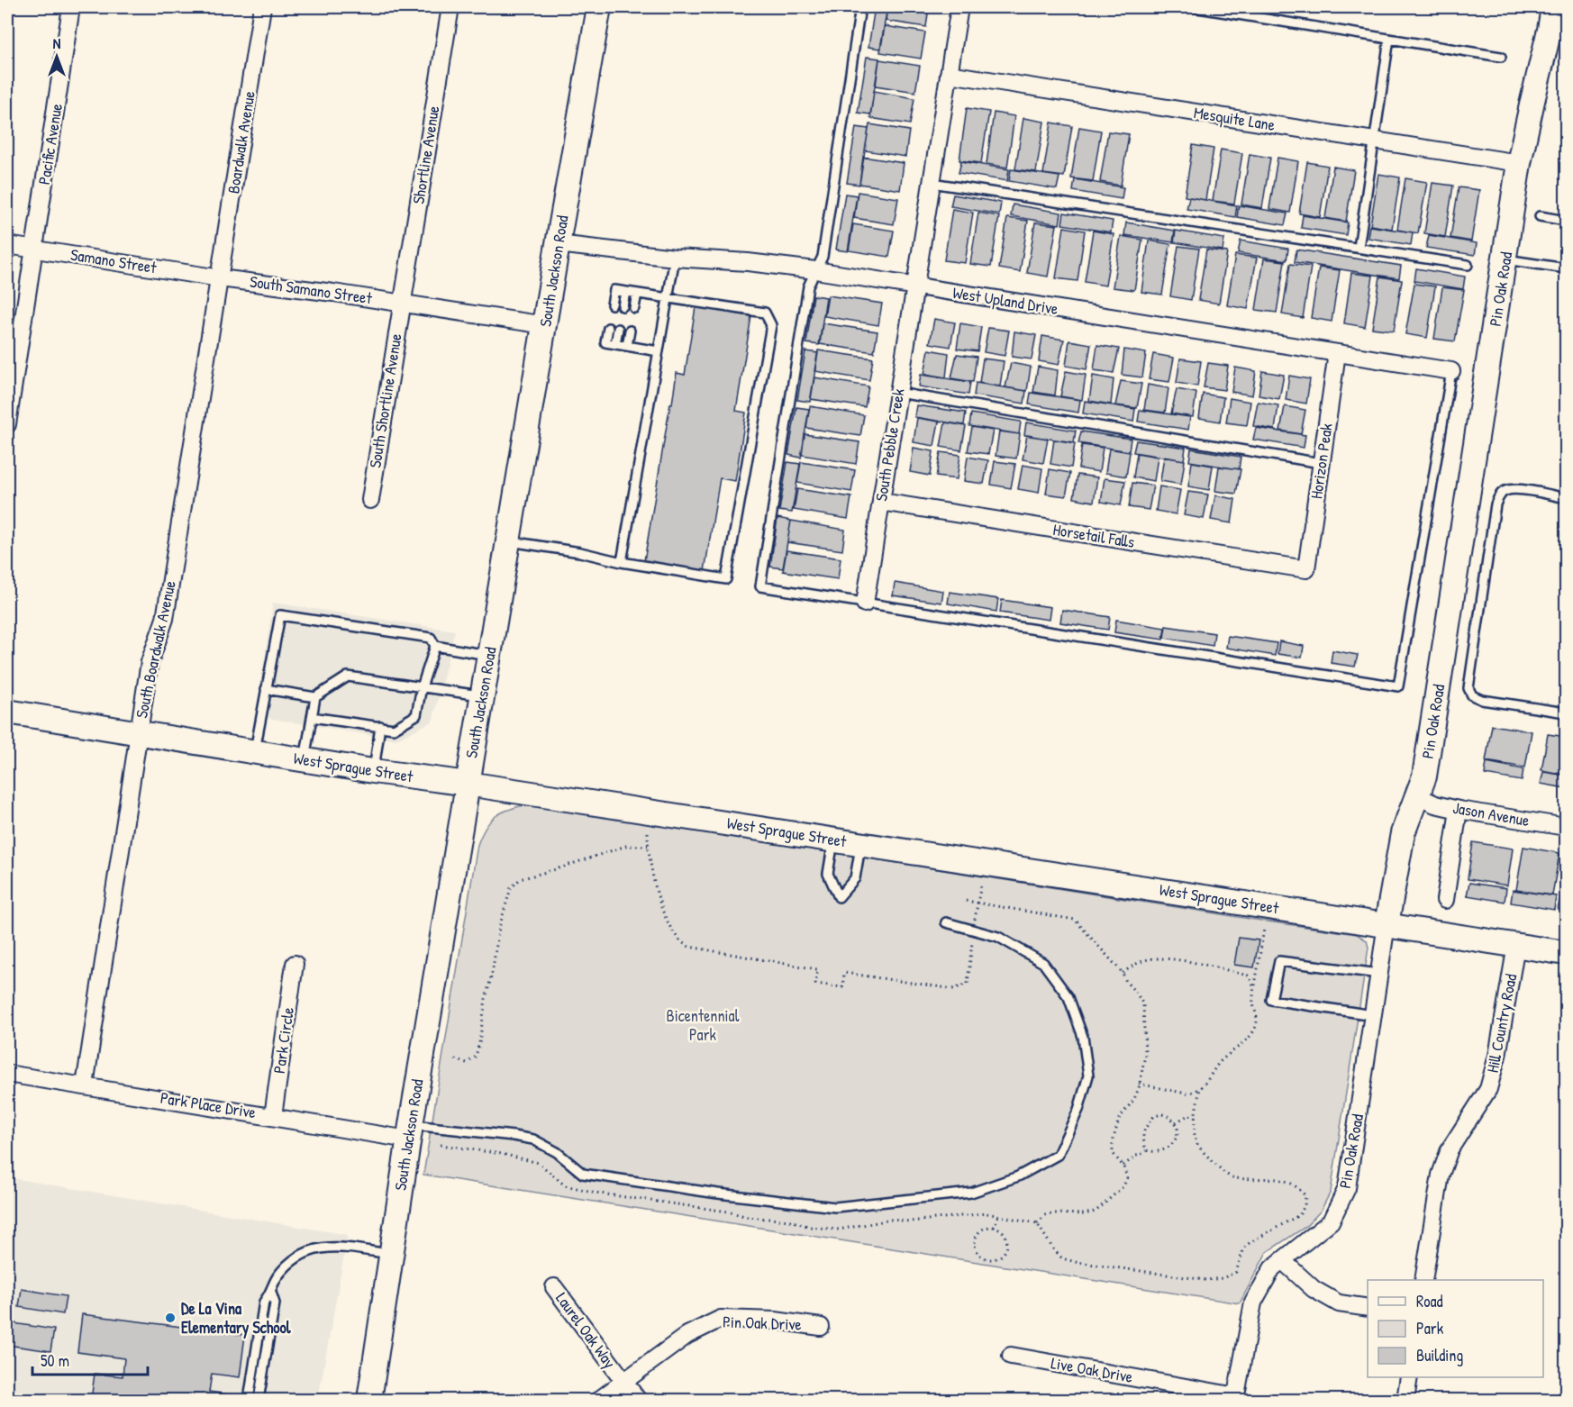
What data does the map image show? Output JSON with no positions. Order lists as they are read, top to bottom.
{
  "streets": {
    "street": [
      "Mesquite Lane",
      "Boardwalk Avenue",
      "Pacific Avenue",
      "Shortline Avenue",
      "Samano Street",
      "South Jackson Road",
      "Pin Oak Road",
      "South Samano Street",
      "West Upland Drive",
      "South Shortline Avenue",
      "South Pebble Creek",
      "Horizon Peak",
      "Horsetail Falls",
      "South Boardwalk Avenue",
      "West Sprague Street",
      "Jason Avenue",
      "Hill Country Road",
      "Park Circle",
      "Park Place Drive",
      "Pin Oak Drive",
      "Laurel Oak Way",
      "Live Oak Drive"
    ]
  },
  "crossings": [
    ["Mesquite Lane", "Pin Oak Road"],
    ["Mesquite Lane", "South Pebble Creek"],
    ["Boardwalk Avenue", "Samano Street"],
    ["Boardwalk Avenue", "South Samano Street"],
    ["Boardwalk Avenue", "South Boardwalk Avenue"],
    ["Pacific Avenue", "Samano Street"],
    ["Shortline Avenue", "South Samano Street"],
    ["Shortline Avenue", "South Shortline Avenue"],
    ["Samano Street", "South Samano Street"],
    ["Samano Street", "South Boardwalk Avenue"],
    ["South Jackson Road", "South Samano Street"],
    ["South Jackson Road", "West Upland Drive"],
    ["South Jackson Road", "West Sprague Street"],
    ["South Jackson Road", "Park Place Drive"],
    ["Pin Oak Road", "West Sprague Street"],
    ["Pin Oak Road", "Jason Avenue"],
    ["Pin Oak Road", "Live Oak Drive"],
    ["South Samano Street", "South Shortline Avenue"],
    ["South Samano Street", "South Boardwalk Avenue"],
    ["West Upland Drive", "South Pebble Creek"],
    ["West Upland Drive", "Horizon Peak"],
    ["South Pebble Creek", "Horsetail Falls"],
    ["Horizon Peak", "Horsetail Falls"],
    ["South Boardwalk Avenue", "West Sprague Street"],
    ["South Boardwalk Avenue", "Park Place Drive"],
    ["West Sprague Street", "Hill Country Road"],
    ["Park Circle", "Park Place Drive"],
    ["Pin Oak Drive", "Laurel Oak Way"]
  ],
  "parks": ["Bicentennial Park"],
  "places": ["De La Vina Elementary School"],
  "legend": ["Road", "Park", "Building"],
  "scale_bar": "50 m",
  "north": "top"
}
